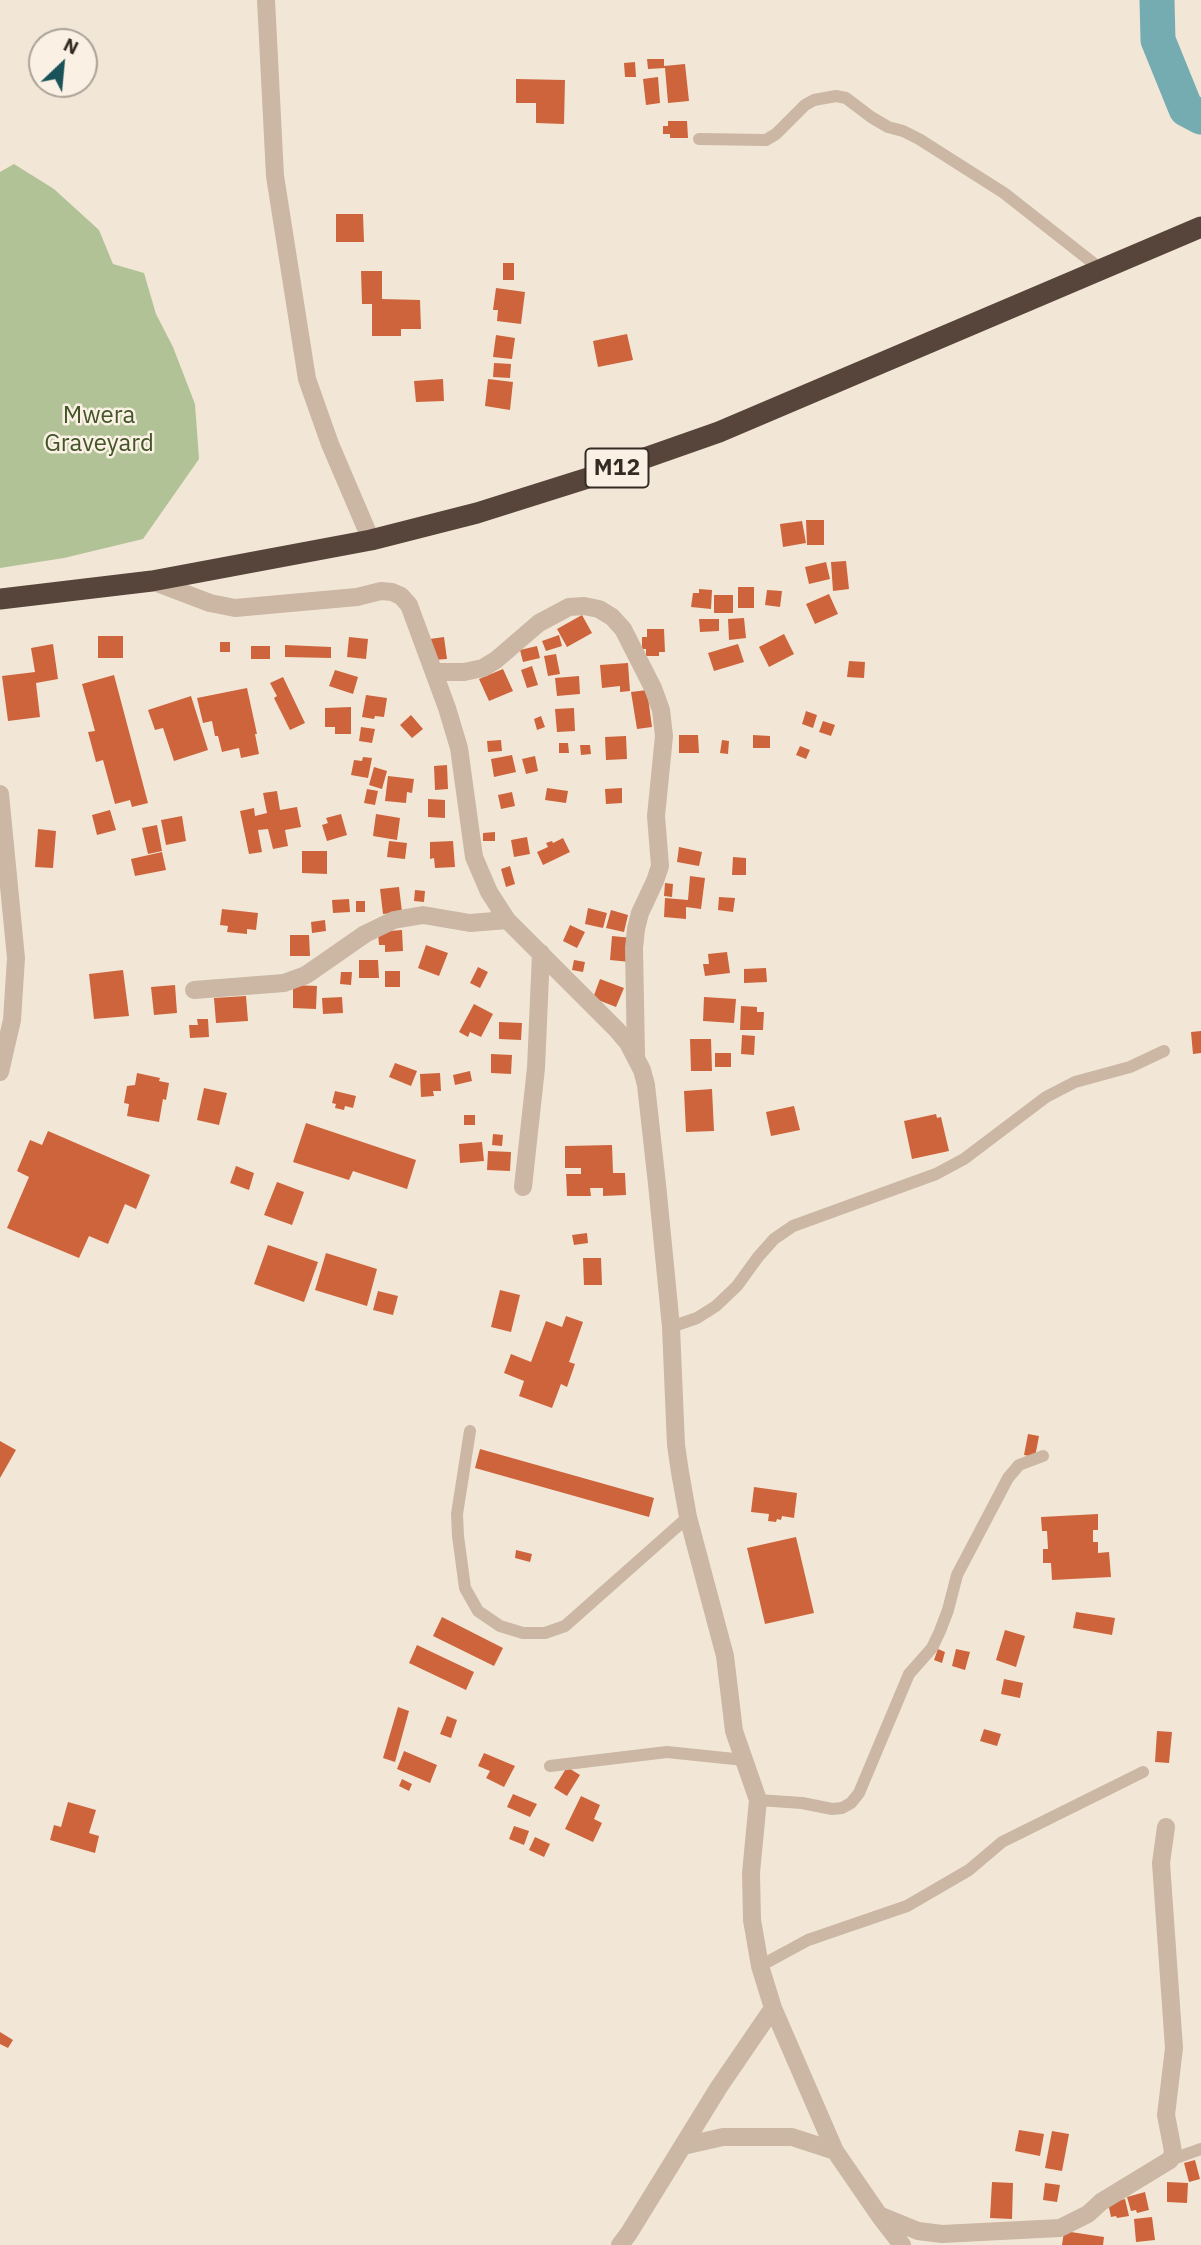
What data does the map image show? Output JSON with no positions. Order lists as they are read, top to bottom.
{
  "streets": {
    "highway": ["M12"]
  },
  "parks": ["Mwera Graveyard"],
  "north": "top right"
}
